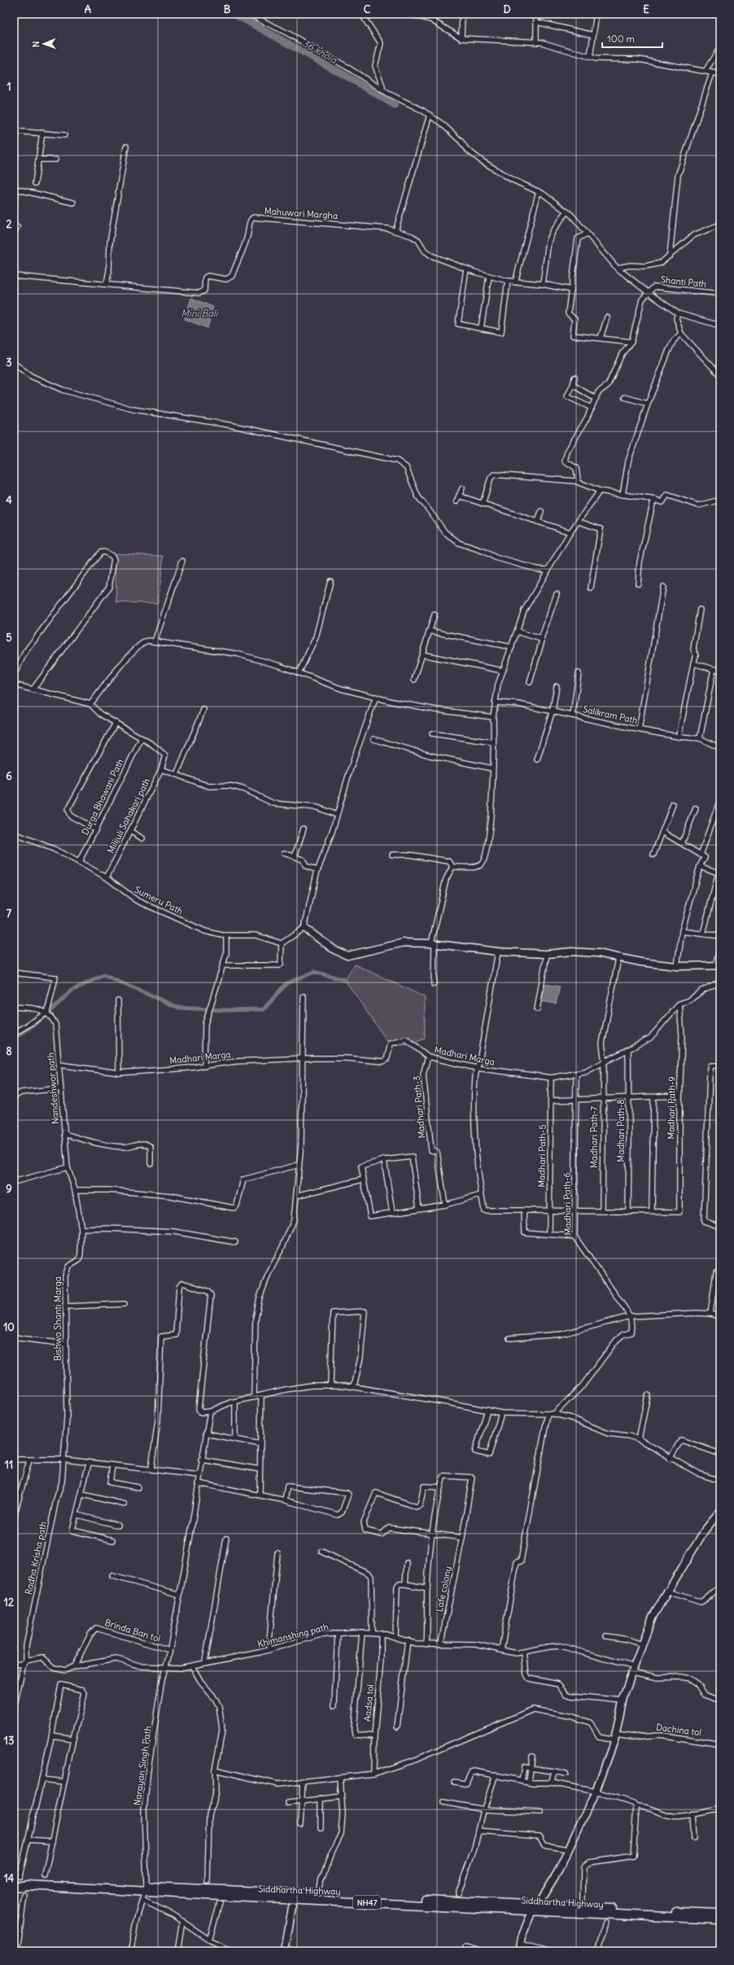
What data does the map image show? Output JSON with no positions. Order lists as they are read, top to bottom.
{
  "streets": {
    "highway": ["Siddhartha Highway", "NH47"],
    "street": [
      "Mahuwari Margha",
      "Shanti Path",
      "Salikram Path",
      "Durga Bhawani Path",
      "Milijuli Sahakari path",
      "Sumeru Path",
      "Madhari Marga",
      "Nandeshwor path",
      "Madhari Path-3",
      "Madhari Path-9",
      "Madhari Path-8",
      "Madhari Path-7",
      "Madhari Path-5",
      "Madhari Path-6",
      "Bishwo Shanti Marga",
      "Radha Krisha path",
      "Lafe colony",
      "Brinda Ban tol",
      "Khimanshing path",
      "Aadsa tol",
      "Dachina tol",
      "Narayan Singh Path"
    ]
  },
  "crossings": [
    ["Durga Bhawani Path", "Milijuli Sahakari path"],
    ["Durga Bhawani Path", "Sumeru Path"],
    ["Milijuli Sahakari path", "Sumeru Path"],
    ["Madhari Marga", "Nandeshwor path"],
    ["Madhari Marga", "Madhari Path-3"],
    ["Madhari Marga", "Madhari Path-9"],
    ["Madhari Marga", "Madhari Path-8"],
    ["Madhari Marga", "Madhari Path-7"],
    ["Madhari Marga", "Madhari Path-5"],
    ["Madhari Marga", "Madhari Path-6"],
    ["Nandeshwor path", "Bishwo Shanti Marga"],
    ["Bishwo Shanti Marga", "Radha Krisha path"],
    ["Radha Krisha path", "Khimanshing path"],
    ["Lafe colony", "Khimanshing path"],
    ["Brinda Ban tol", "Khimanshing path"],
    ["Brinda Ban tol", "Narayan Singh Path"],
    ["Khimanshing path", "Aadsa tol"],
    ["Khimanshing path", "Narayan Singh Path"],
    ["Aadsa tol", "Dachina tol"],
    ["Narayan Singh Path", "Siddhartha Highway"]
  ],
  "water": ["36 khola", "Mini Bali"],
  "scale_bar": "100 m",
  "north": "left",
  "grid": {
    "columns": [
      "A",
      "B",
      "C",
      "D",
      "E"
    ],
    "rows": [
      "1",
      "2",
      "3",
      "4",
      "5",
      "6",
      "7",
      "8",
      "9",
      "10",
      "11",
      "12",
      "13",
      "14"
    ]
  }
}
